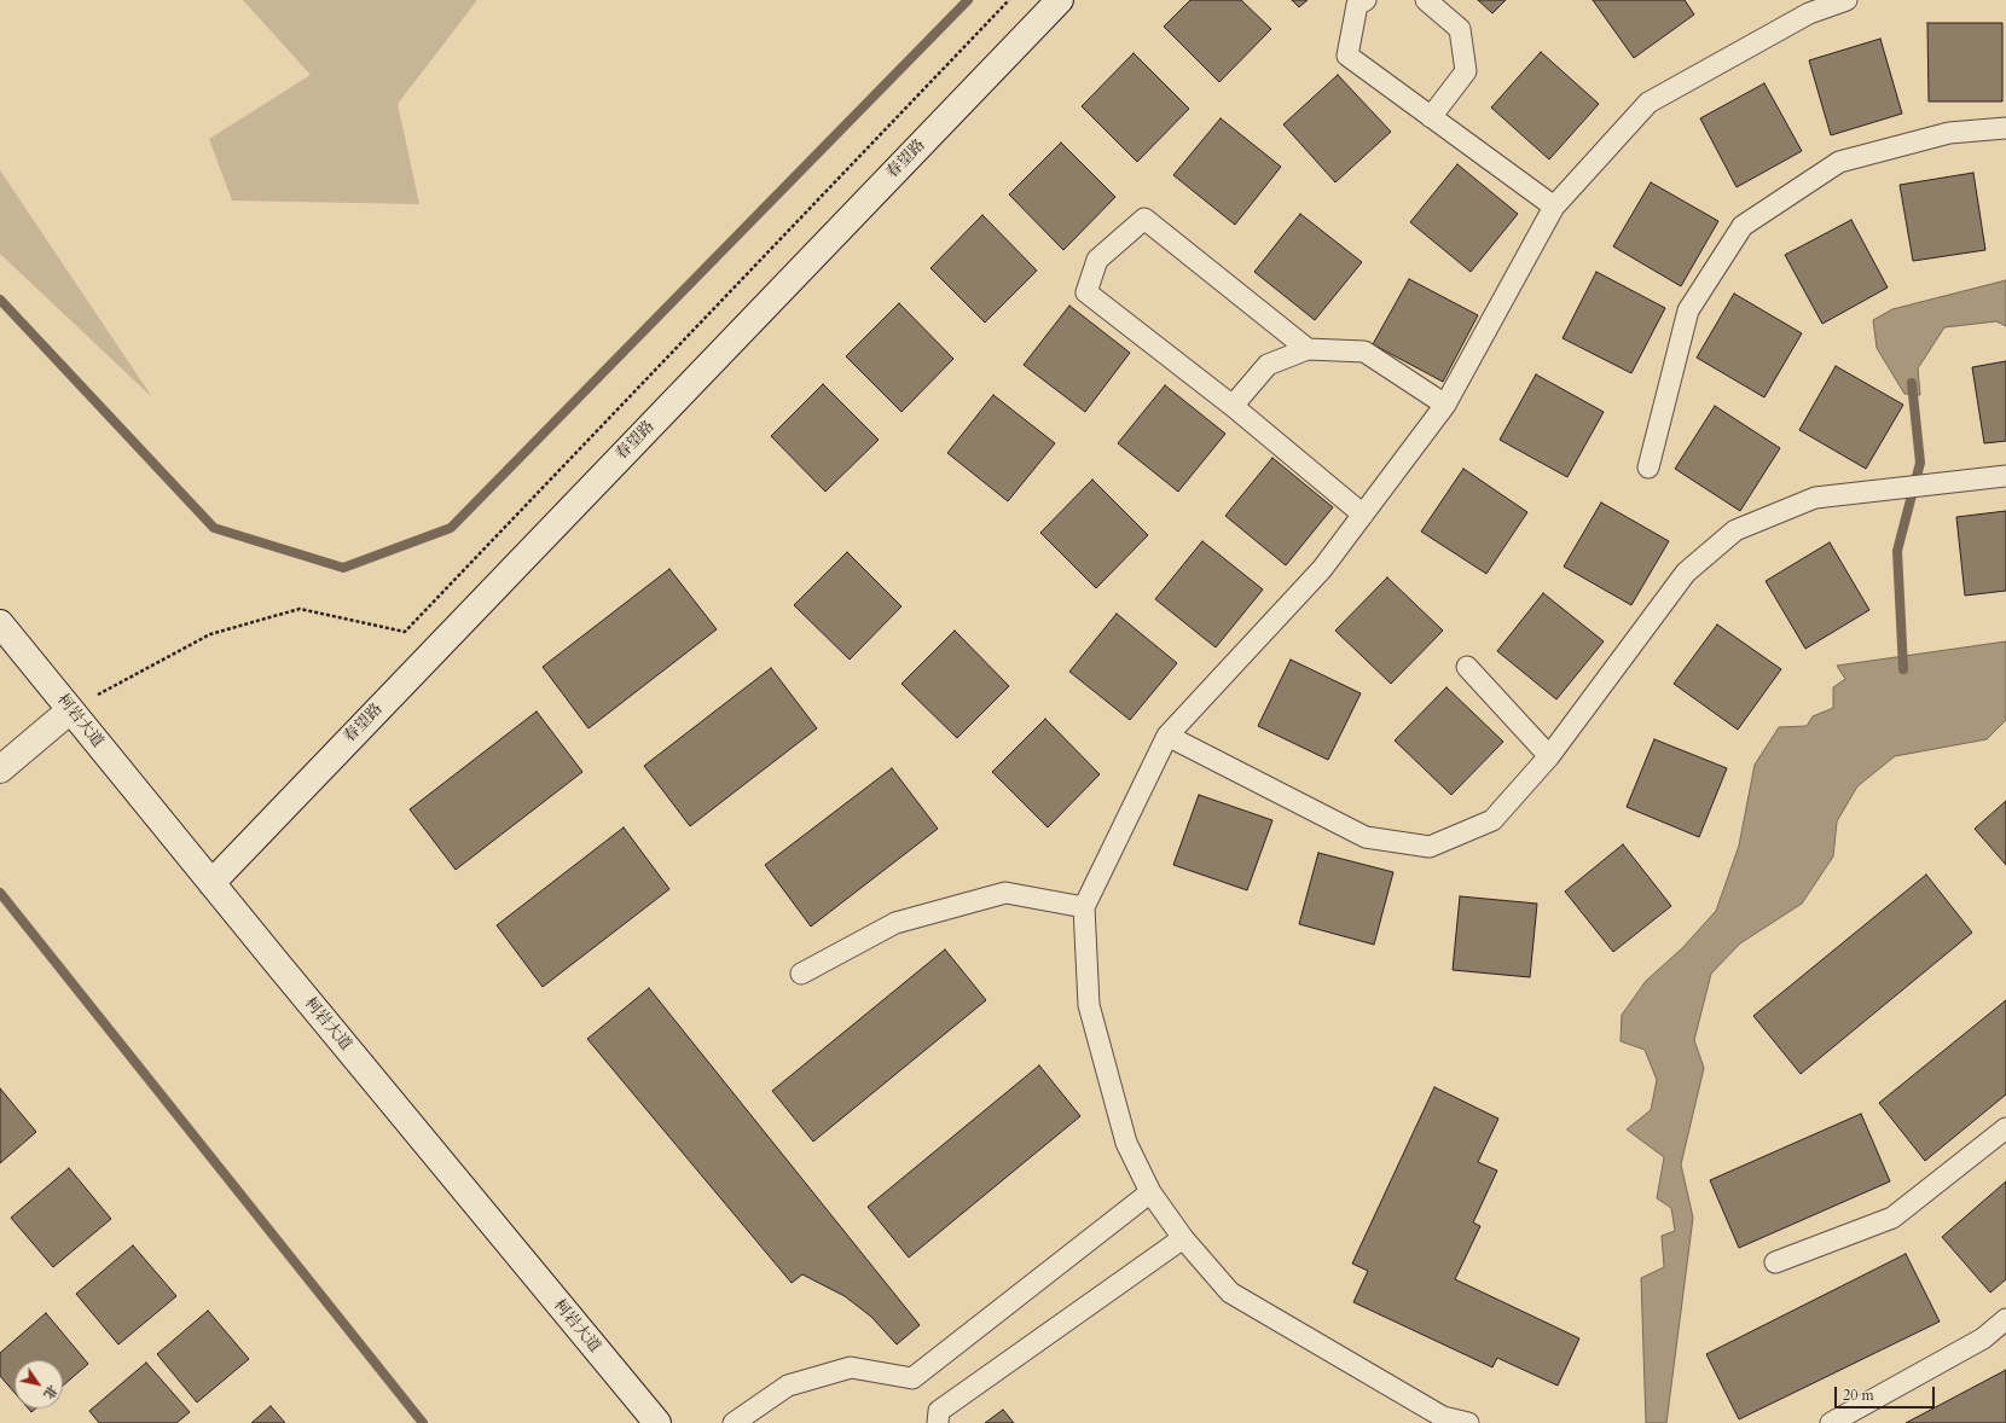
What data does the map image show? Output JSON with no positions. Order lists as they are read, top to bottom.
{
  "streets": {
    "street": ["春望路", "柯岩大道"]
  },
  "crossings": [
    ["春望路", "柯岩大道"]
  ],
  "scale_bar": "20 m",
  "north": "bottom right"
}
